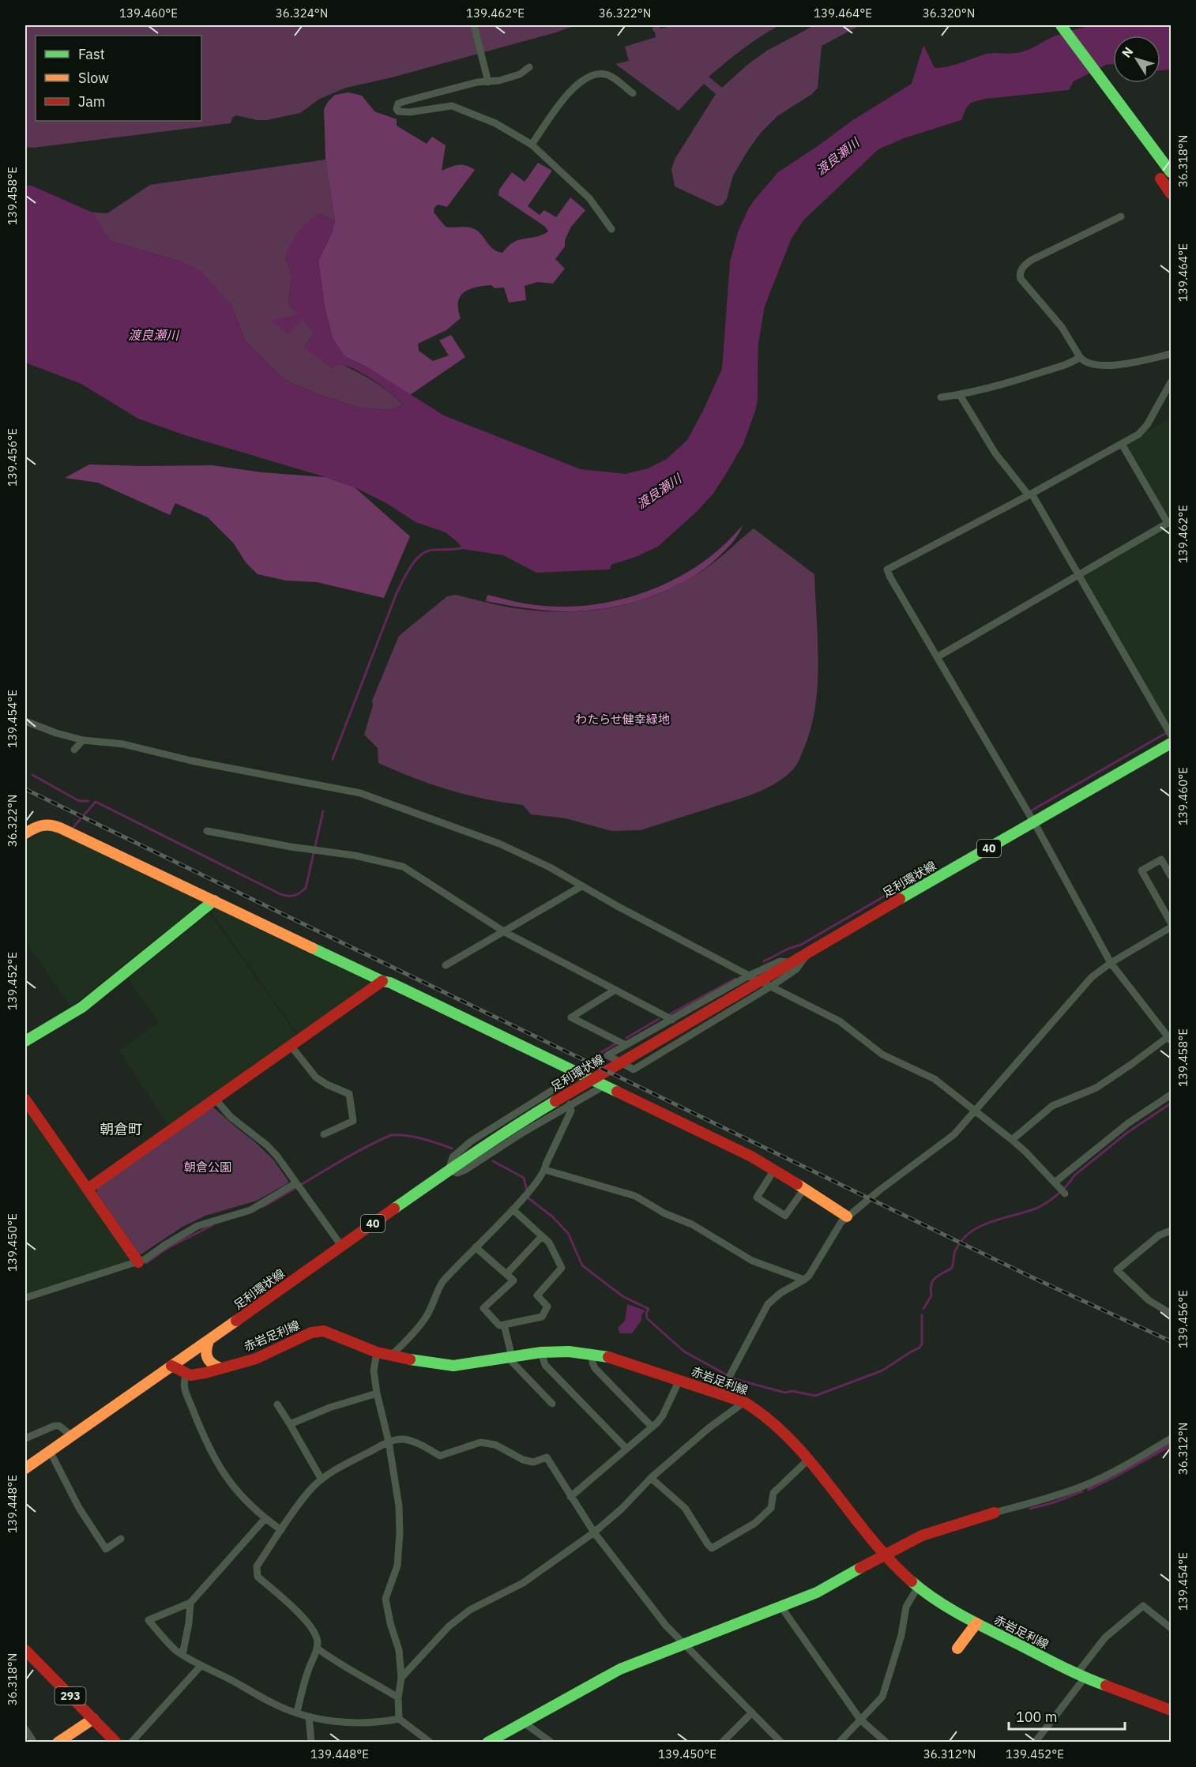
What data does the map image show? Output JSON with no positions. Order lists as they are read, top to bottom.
{
  "streets": {
    "main road": [
      "40",
      "足利環状線",
      "赤岩足利線",
      "293"
    ]
  },
  "districts": ["朝倉町"],
  "water": ["渡良瀬川"],
  "parks": ["わたらせ健幸緑地", "朝倉公園"],
  "legend": ["Fast", "Slow", "Jam"],
  "scale_bar": "100 m",
  "north": "top left",
  "coordinates": [
    "139.460°E",
    "36.324°N",
    "139.462°E",
    "36.322°N",
    "139.464°E",
    "36.320°N",
    "36.318°N",
    "139.458°E",
    "139.456°E",
    "139.454°E",
    "139.452°E",
    "139.450°E",
    "36.312°N",
    "139.448°E"
  ]
}
